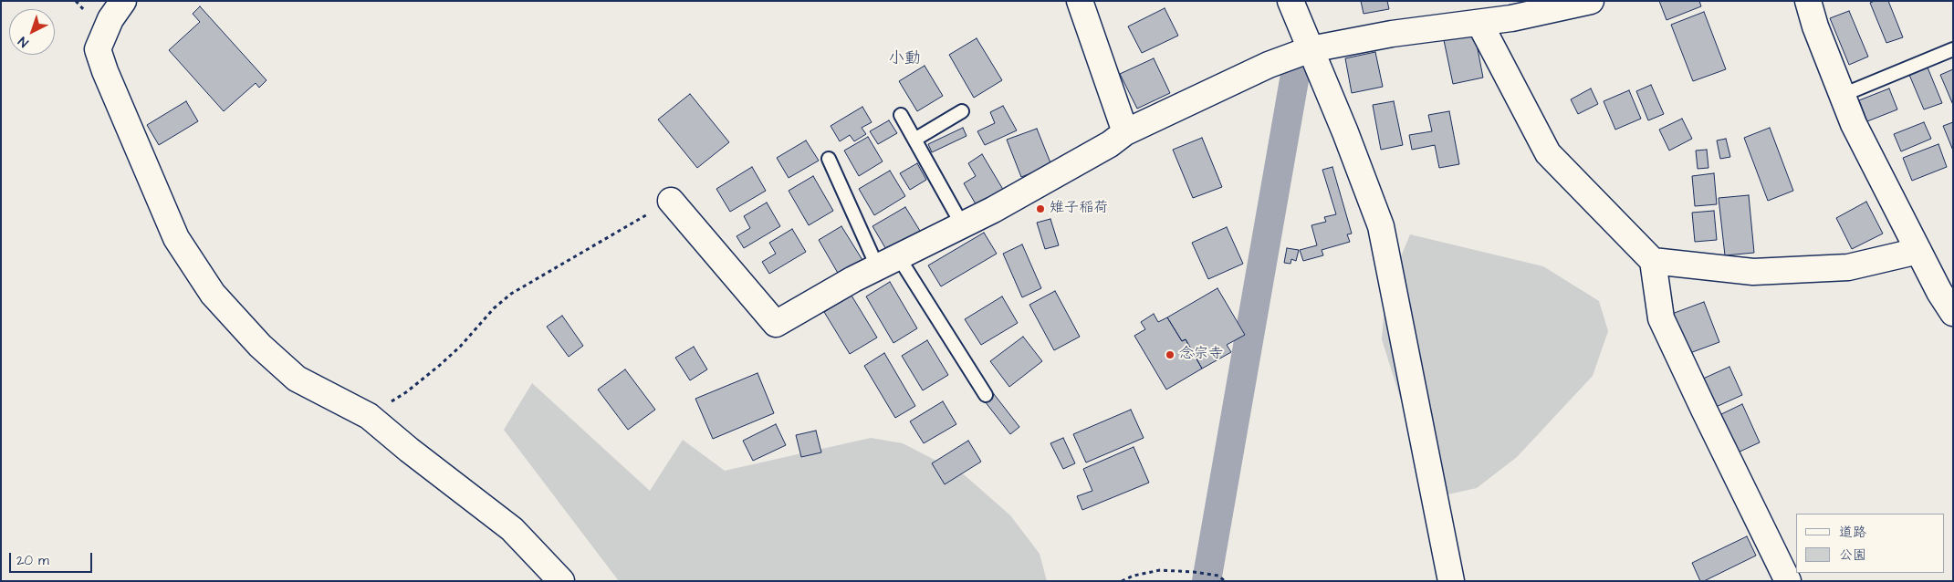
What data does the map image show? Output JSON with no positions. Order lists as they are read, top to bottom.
{
  "districts": ["小動"],
  "places": ["雉子稲荷", "念宗寺"],
  "legend": ["道路", "公園"],
  "scale_bar": "20 m",
  "north": "bottom left"
}
